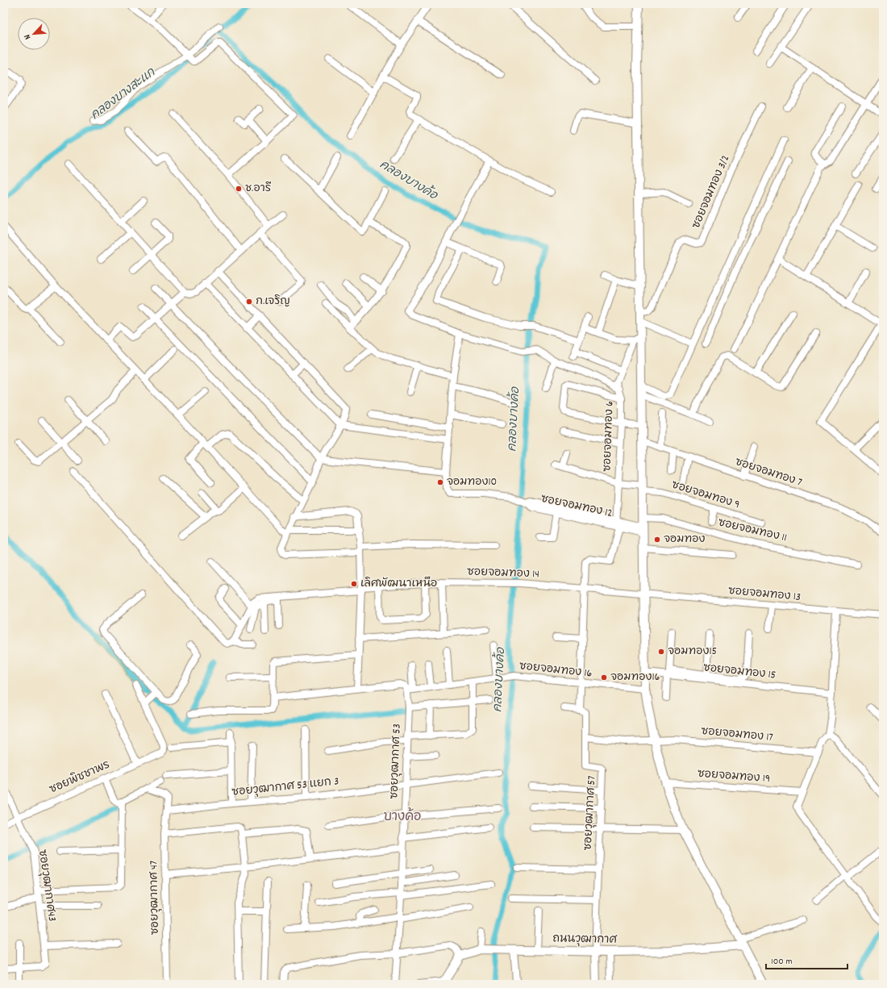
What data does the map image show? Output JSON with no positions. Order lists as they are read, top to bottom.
{
  "streets": {
    "main road": ["ถนนวุฒากาศ"],
    "street": [
      "ซอยจอมทอง 3/2",
      "ซอยจอมทอง 6",
      "ซอยจอมทอง 7",
      "ซอยจอมทอง 9",
      "ซอยจอมทอง 12",
      "ซอยจอมทอง 11",
      "ซอยจอมทอง 14",
      "ซอยจอมทอง 13",
      "ซอยจอมทอง 16",
      "ซอยจอมทอง 15",
      "ซอยจอมทอง 17",
      "ซอยวุฒากาศ 53",
      "ซอยจอมทอง 19",
      "ซอยพิชชาพร",
      "ซอยวุฒากาศ 53 แยก 3",
      "ซอยวุฒากาศ 57",
      "ซอยวุฒากาศ43",
      "ซอยวุฒากาศ 47"
    ]
  },
  "crossings": [
    ["ซอยจอมทอง 6", "ซอยจอมทอง 9"],
    ["ซอยจอมทอง 6", "ซอยจอมทอง 12"],
    ["ซอยจอมทอง 6", "ซอยจอมทอง 14"],
    ["ซอยจอมทอง 14", "ซอยจอมทอง 13"],
    ["ซอยจอมทอง 16", "ซอยวุฒากาศ 53"],
    ["ซอยจอมทอง 17", "ซอยวุฒากาศ 57"],
    ["ซอยวุฒากาศ 53", "ซอยวุฒากาศ 53 แยก 3"],
    ["ซอยพิชชาพร", "ซอยวุฒากาศ43"],
    ["ซอยวุฒากาศ 53 แยก 3", "ซอยวุฒากาศ 47"],
    ["ซอยวุฒากาศ 57", "ถนนวุฒากาศ"]
  ],
  "districts": ["บางค้อ"],
  "water": ["คลองบางสะแก", "คลองบางค้อ"],
  "places": [
    "ช.อารี",
    "ก.เจริญ",
    "จอมทอง10",
    "จอมทอง",
    "เลิศพัฒนาเหนือ",
    "จอมทอง15",
    "จอมทอง16"
  ],
  "scale_bar": "100 m",
  "north": "bottom left"
}
